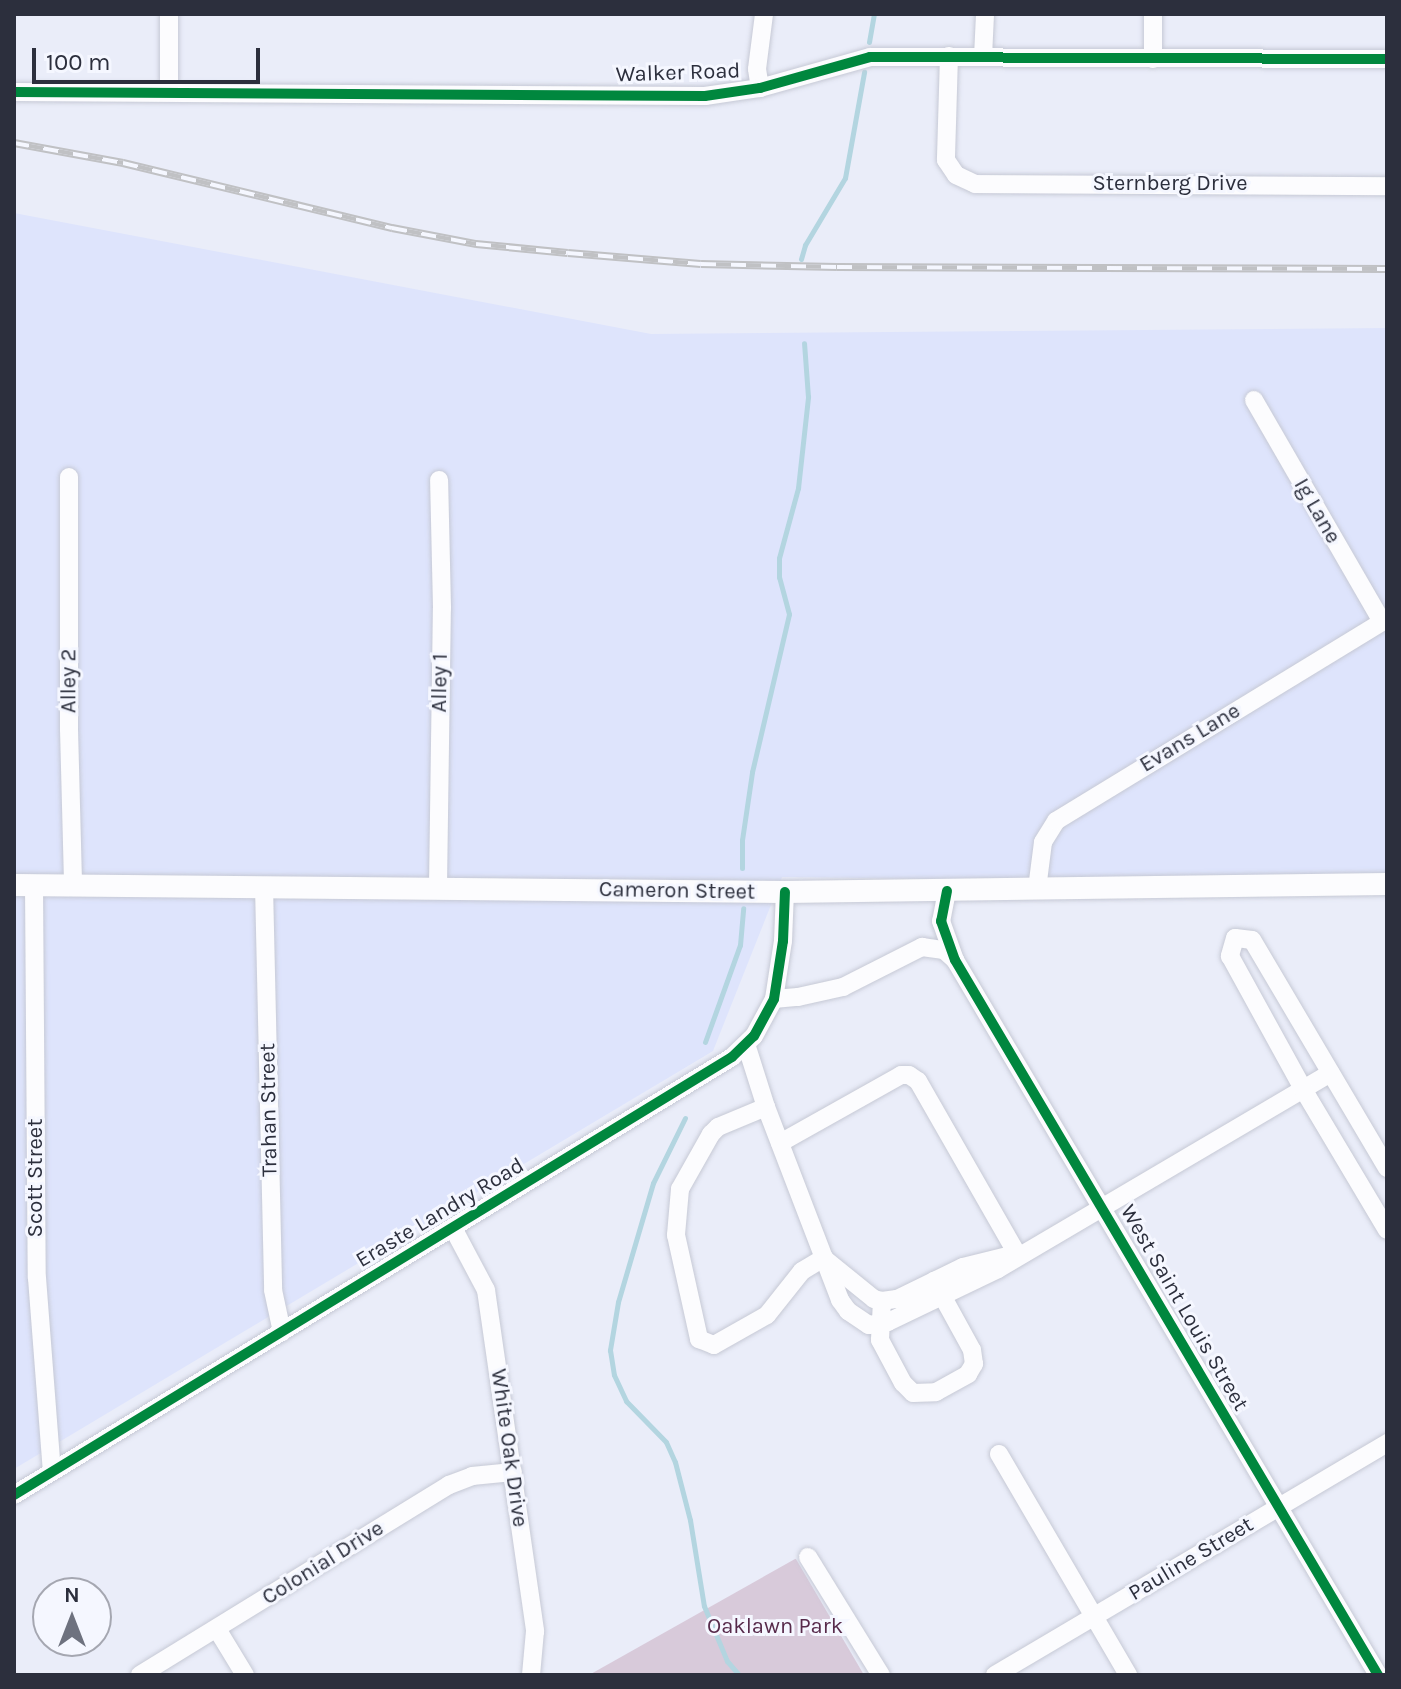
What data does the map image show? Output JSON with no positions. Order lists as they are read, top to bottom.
{
  "streets": {
    "main road": ["Cameron Street"],
    "street": [
      "Walker Road",
      "Sternberg Drive",
      "Ig Lane",
      "Alley 2",
      "Alley 1",
      "Evans Lane",
      "Trahan Street",
      "Scott Street",
      "Eraste Landry Road",
      "West Saint Louis Street",
      "White Oak Drive",
      "Pauline Street",
      "Colonial Drive"
    ]
  },
  "crossings": [
    ["Walker Road", "Sternberg Drive"],
    ["Ig Lane", "Evans Lane"],
    ["Alley 2", "Cameron Street"],
    ["Alley 1", "Cameron Street"],
    ["Evans Lane", "Cameron Street"],
    ["Cameron Street", "Trahan Street"],
    ["Cameron Street", "Scott Street"],
    ["Cameron Street", "Eraste Landry Road"],
    ["Trahan Street", "Eraste Landry Road"],
    ["Scott Street", "Eraste Landry Road"],
    ["Eraste Landry Road", "White Oak Drive"],
    ["West Saint Louis Street", "Pauline Street"],
    ["White Oak Drive", "Colonial Drive"]
  ],
  "parks": ["Oaklawn Park"],
  "scale_bar": "100 m",
  "north": "top"
}
